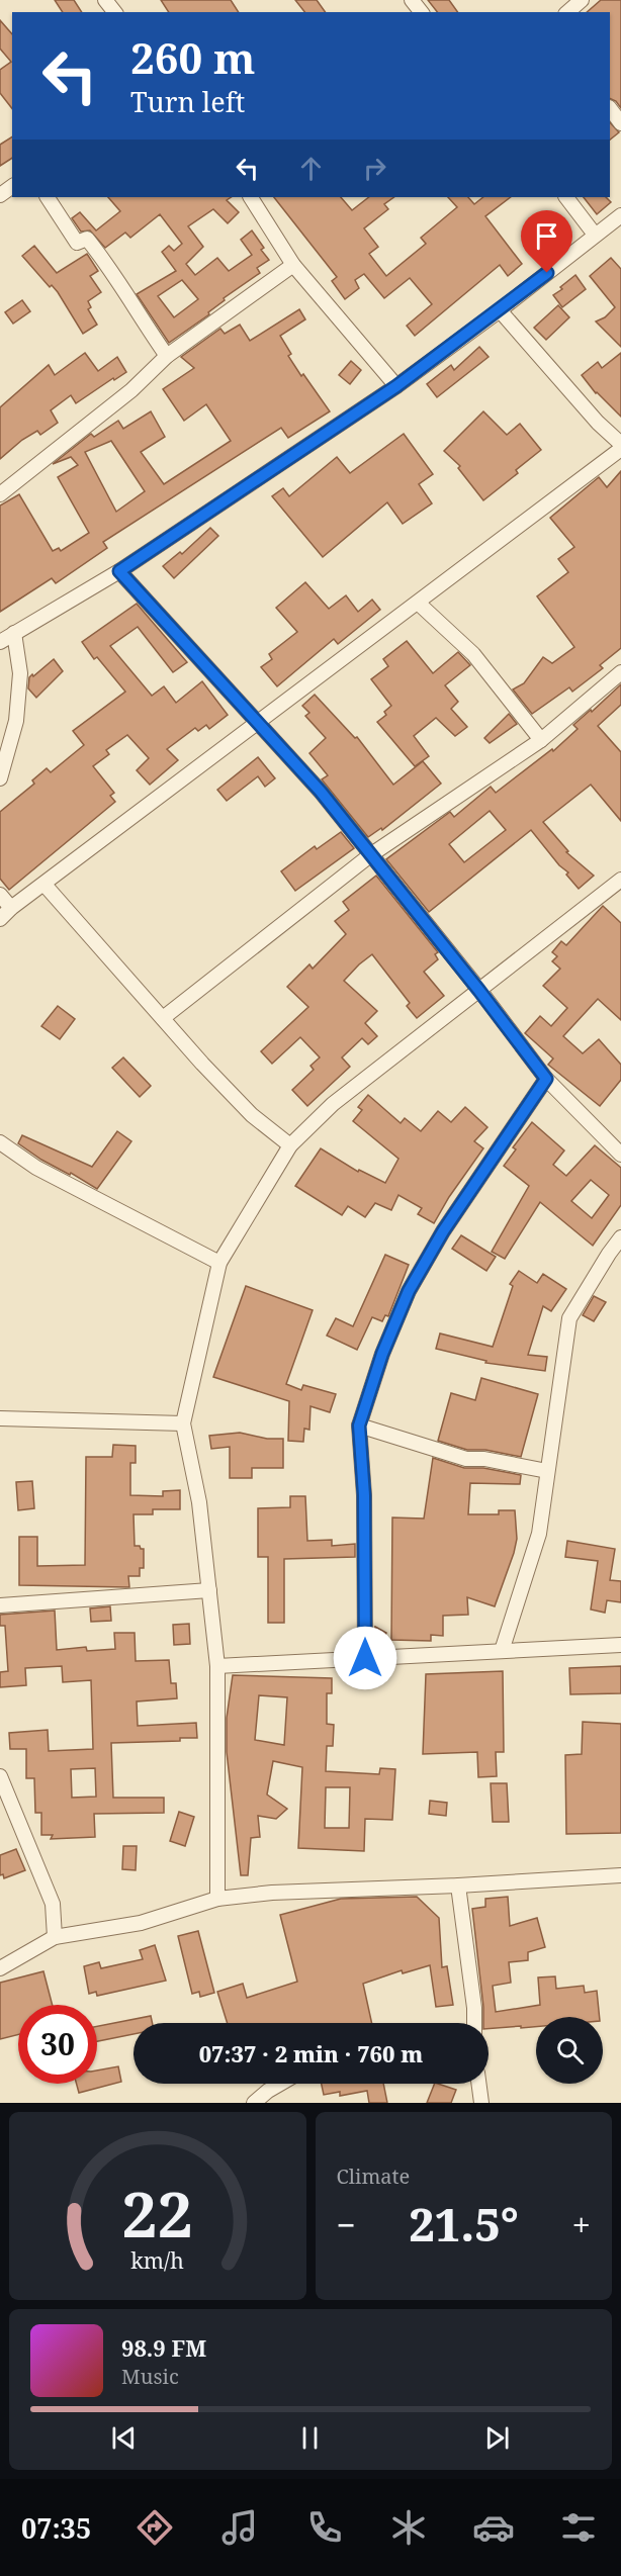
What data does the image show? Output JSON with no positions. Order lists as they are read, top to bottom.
{
  "page": {
    "turn": ["260 m", "Turn left"],
    "limit": "30",
    "trip": "07:37 · 2 min · 760 m",
    "tile": "Climate",
    "heat": ["−", "21.5°", "+"],
    "song": ["98.9 FM", "Music"],
    "tabs": "07:35",
    "gauge": ["22", "km/h"]
  }
}
